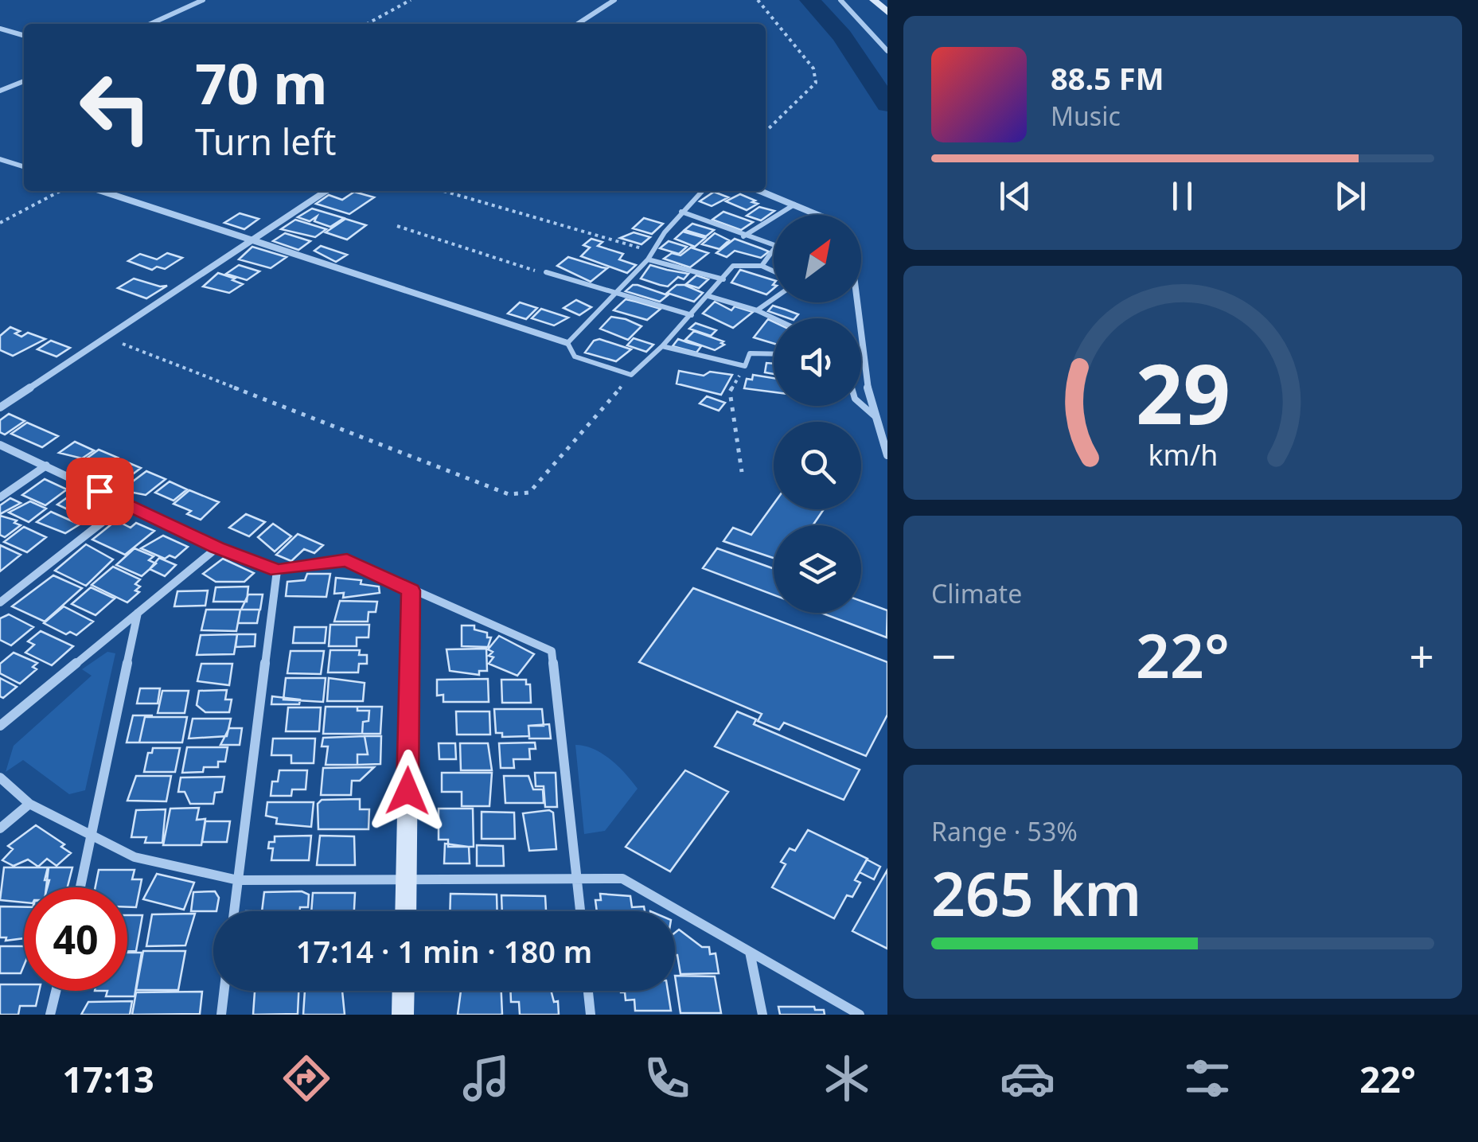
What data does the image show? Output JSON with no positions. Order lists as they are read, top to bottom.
{
  "north": "top right",
  "page": {
    "turn": ["70 m", "Turn left"],
    "song": ["88.5 FM", "Music"],
    "tile": [
      "Climate",
      ["Range · 53%", "265 km"]
    ],
    "heat": ["−", "22°", "+"],
    "limit": "40",
    "trip": "17:14 · 1 min · 180 m",
    "tabs": ["17:13", "22°"],
    "gauge": ["29", "km/h"]
  }
}
